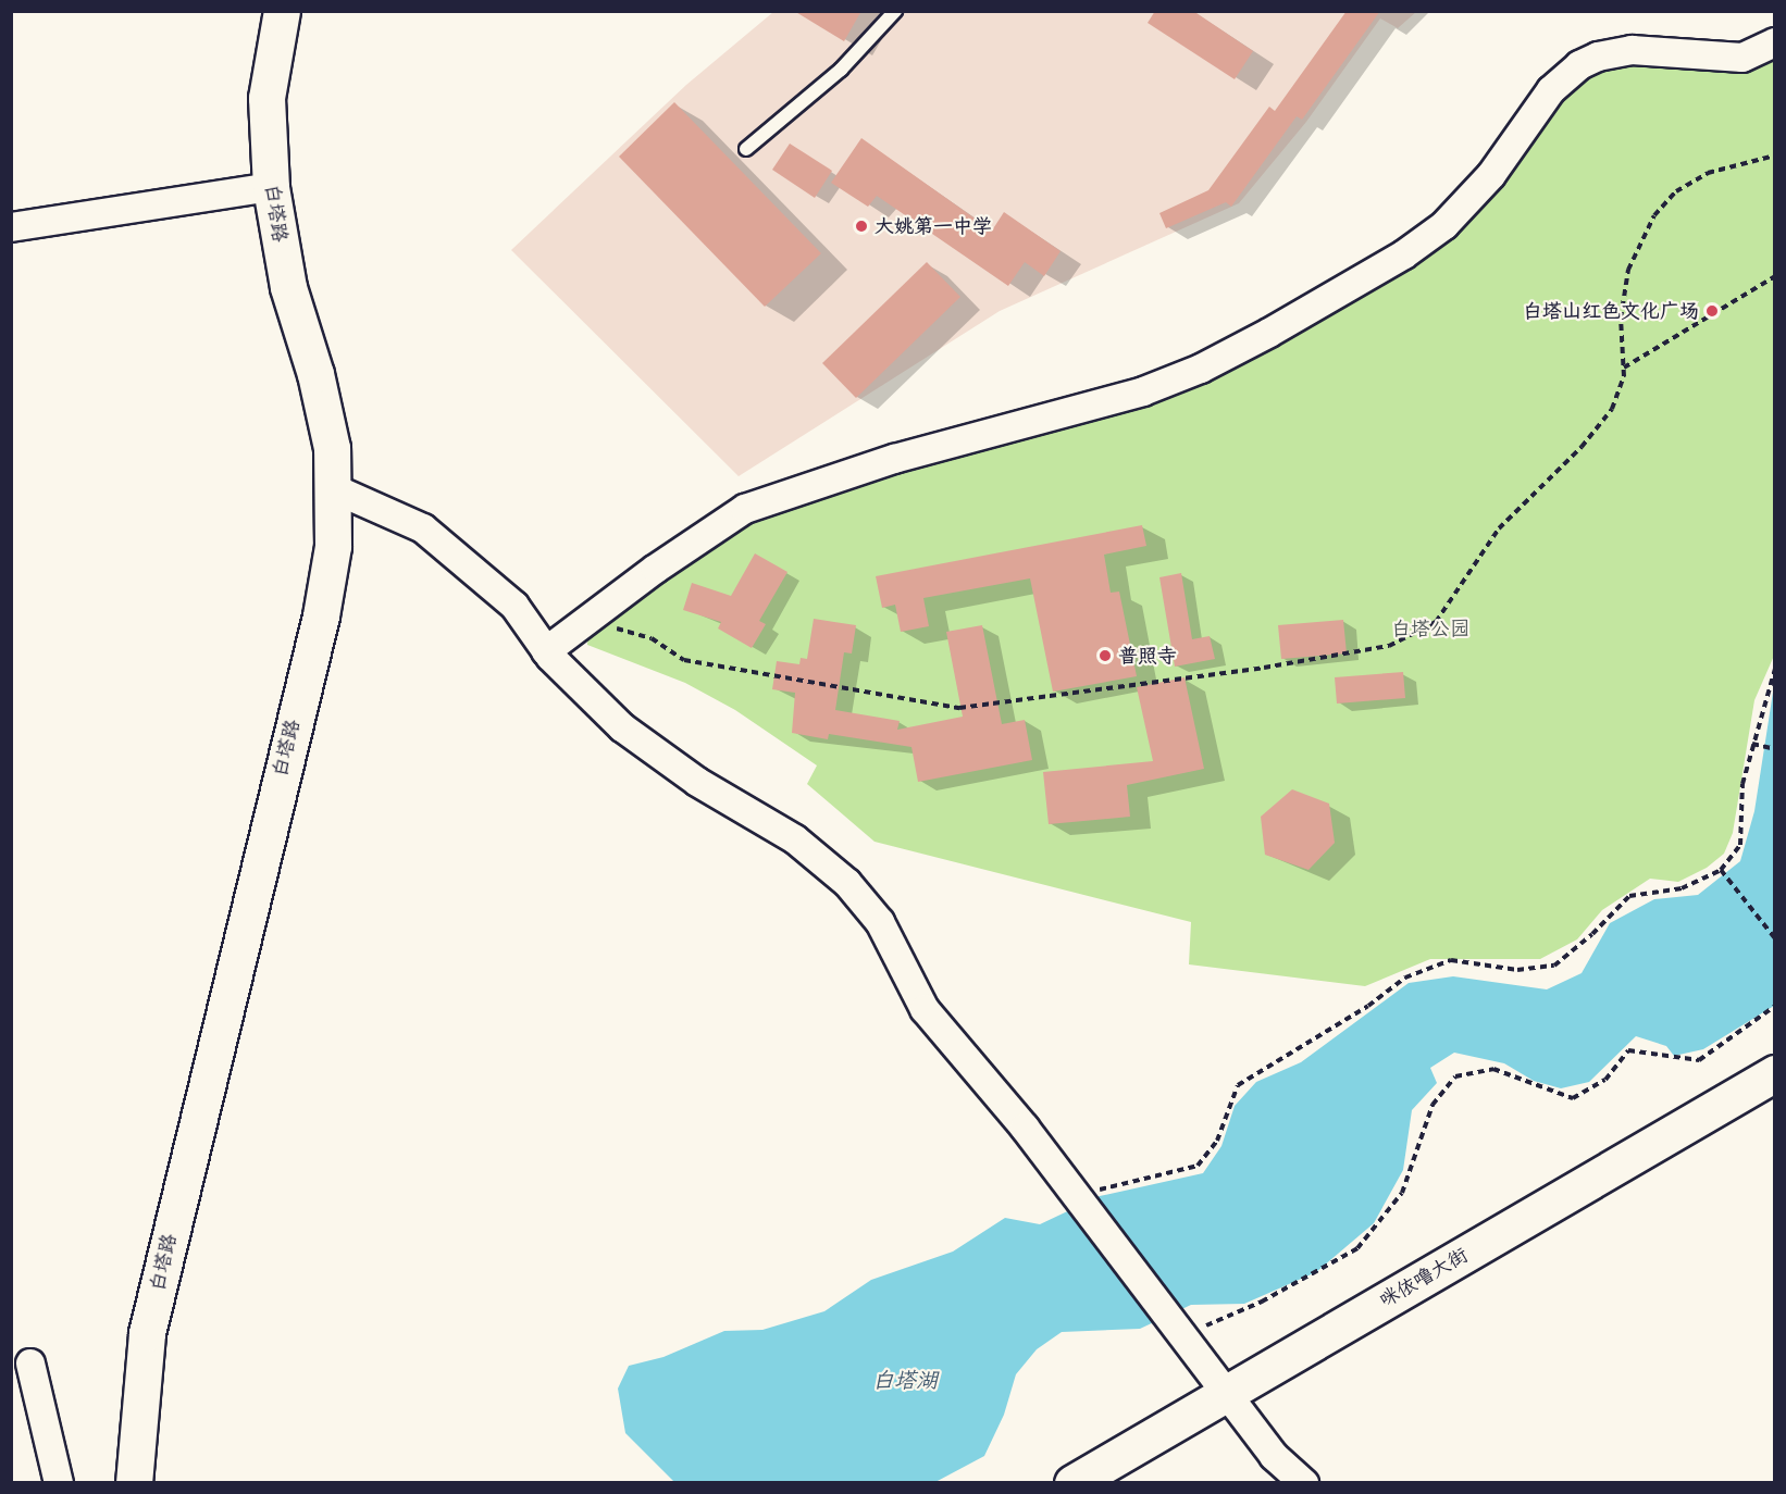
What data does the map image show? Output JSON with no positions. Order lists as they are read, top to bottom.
{
  "streets": {
    "main road": ["白塔路", "咪依噜大街"]
  },
  "water": ["白塔湖"],
  "parks": ["白塔公园"],
  "places": ["大姚第一中学", "白塔山红色文化广场", "普照寺"]
}
